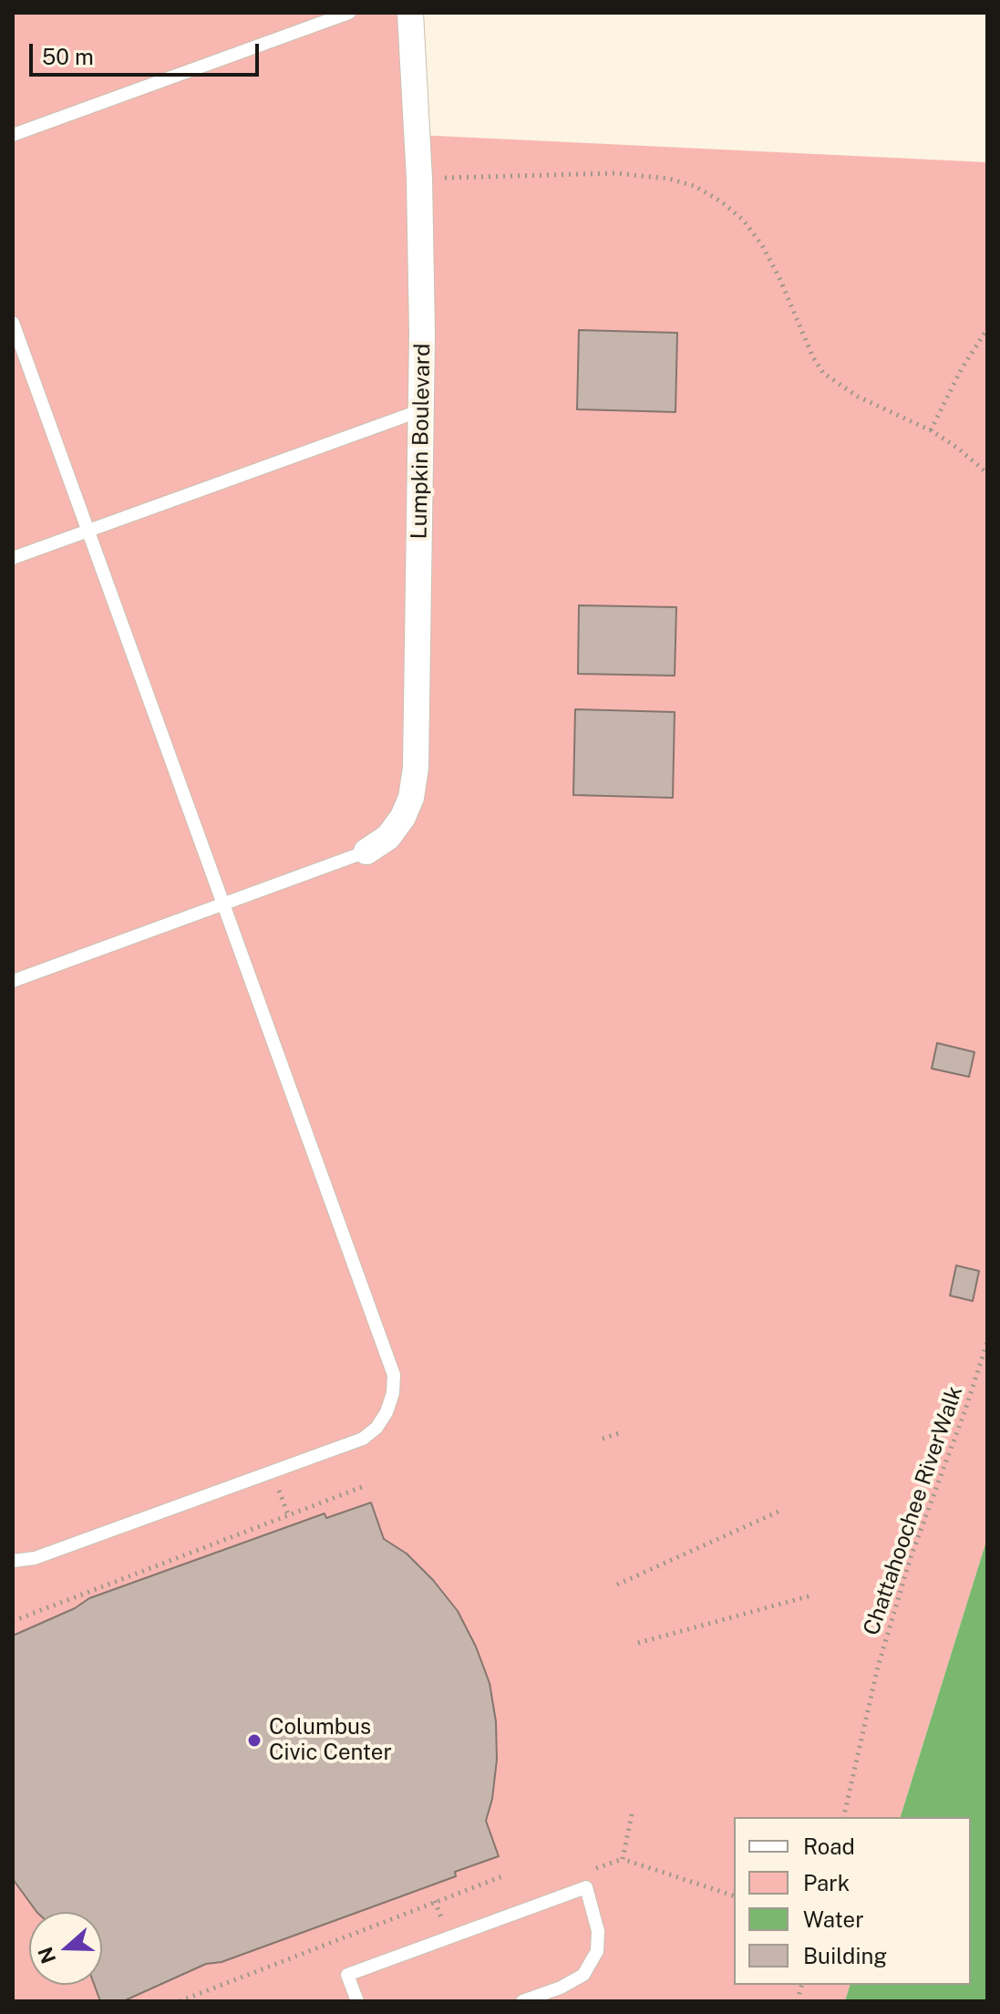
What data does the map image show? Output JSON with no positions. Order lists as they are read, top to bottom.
{
  "streets": {
    "street": ["Lumpkin Boulevard"],
    "path": ["Chattahoochee RiverWalk"]
  },
  "places": ["Columbus Civic Center"],
  "legend": [
    "Road",
    "Park",
    "Water",
    "Building"
  ],
  "scale_bar": "50 m",
  "north": "left"
}
